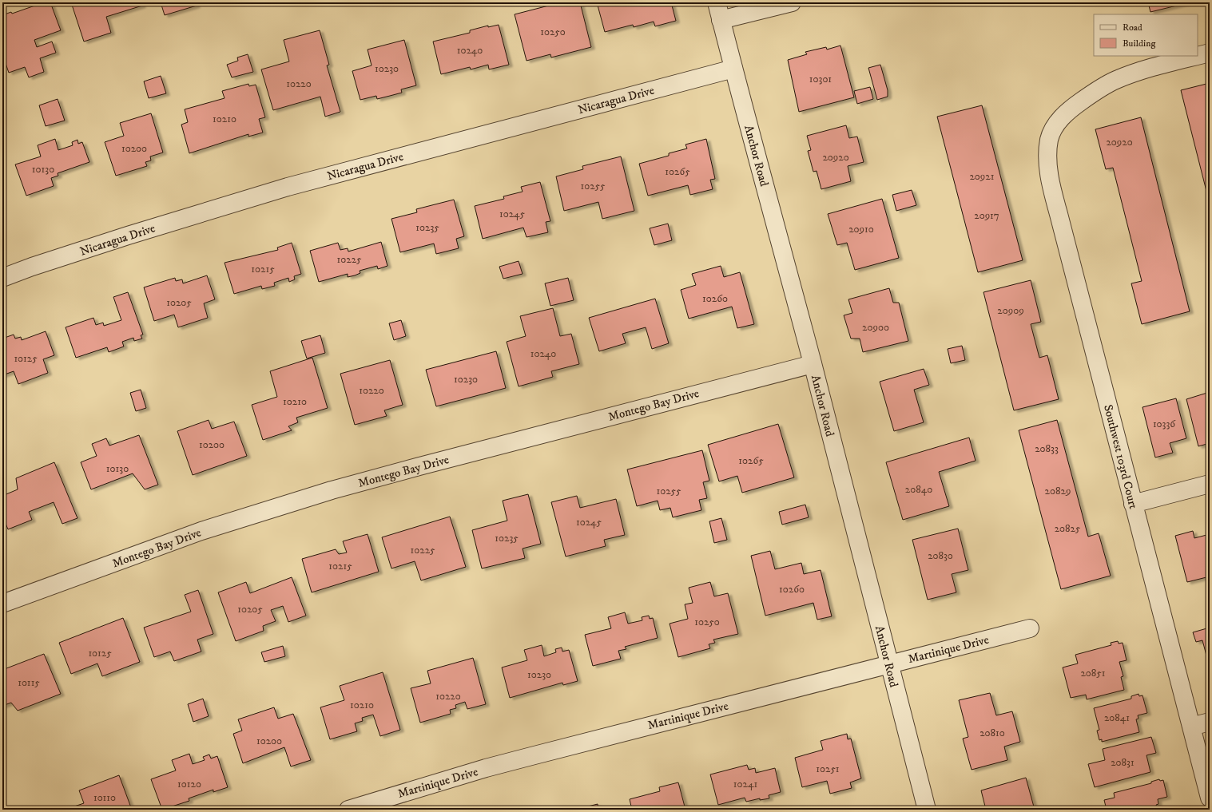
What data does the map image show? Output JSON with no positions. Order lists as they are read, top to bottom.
{
  "streets": {
    "street": [
      "Nicaragua Drive",
      "Anchor Road",
      "Montego Bay Drive",
      "Southwest 103rd Court",
      "Martinique Drive"
    ]
  },
  "crossings": [
    ["Nicaragua Drive", "Anchor Road"],
    ["Anchor Road", "Montego Bay Drive"],
    ["Anchor Road", "Martinique Drive"]
  ],
  "house_numbers": [
    "10250",
    "10240",
    "10230",
    "10301",
    "10220",
    "10210",
    "20920",
    "10200",
    "20920",
    "10130",
    "10265",
    "20921",
    "10255",
    "10245",
    "20917",
    "10235",
    "20910",
    "10225",
    "10215",
    "10260",
    "10205",
    "20909",
    "20900",
    "10240",
    "10125",
    "10230",
    "10220",
    "10210",
    "10336",
    "10200",
    "20833",
    "10265",
    "10130",
    "20840",
    "10255",
    "20829",
    "10245",
    "20825",
    "10235",
    "10225",
    "20830",
    "10215",
    "10260",
    "10205",
    "10250",
    "10125",
    "20851",
    "10230",
    "10115",
    "10220",
    "10210",
    "20841",
    "20810",
    "10200",
    "20831",
    "10251",
    "10120",
    "10241",
    "10110"
  ],
  "legend": ["Road", "Building"]
}
